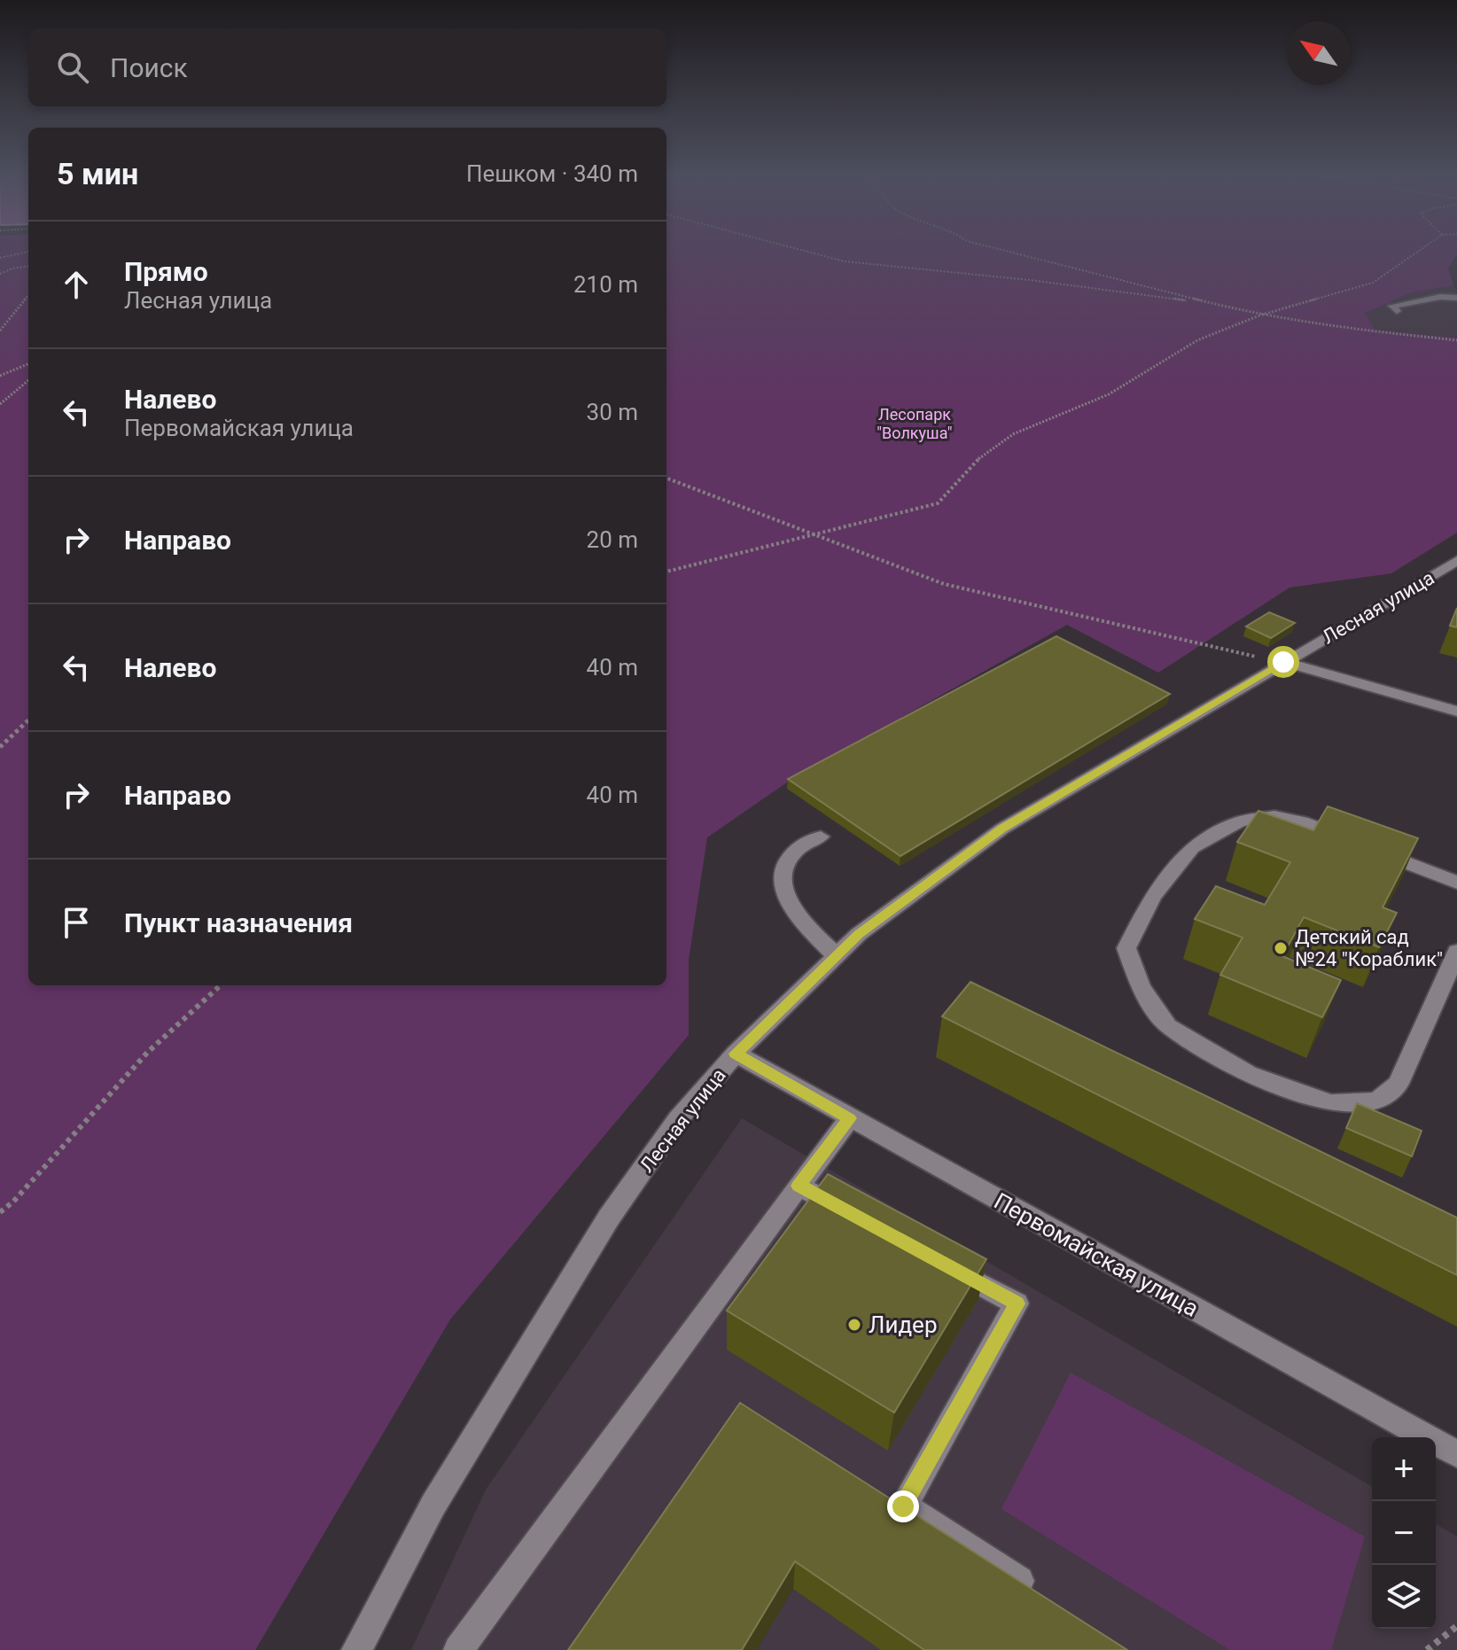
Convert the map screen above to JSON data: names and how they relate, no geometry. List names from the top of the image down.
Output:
{
  "streets": {
    "street": ["Лесная улица", "Первомайская улица"]
  },
  "crossings": [
    ["Лесная улица", "Первомайская улица"]
  ],
  "parks": ["Лесопарк \"Волкуша\""],
  "places": ["Детский сад №24 \"Кораблик\"", "Лидер"],
  "north": "top left",
  "page": {
    "search": "Поиск",
    "heading": ["5 мин", "Пешком · 340 m"],
    "list": [
      ["Прямо", "Лесная улица", "210 m"],
      ["Налево", "Первомайская улица", "30 m"],
      ["Направо", "20 m"],
      ["Налево", "40 m"],
      ["Направо", "40 m"],
      "Пункт назначения"
    ],
    "map_buttons": ["+", "−"]
  }
}
